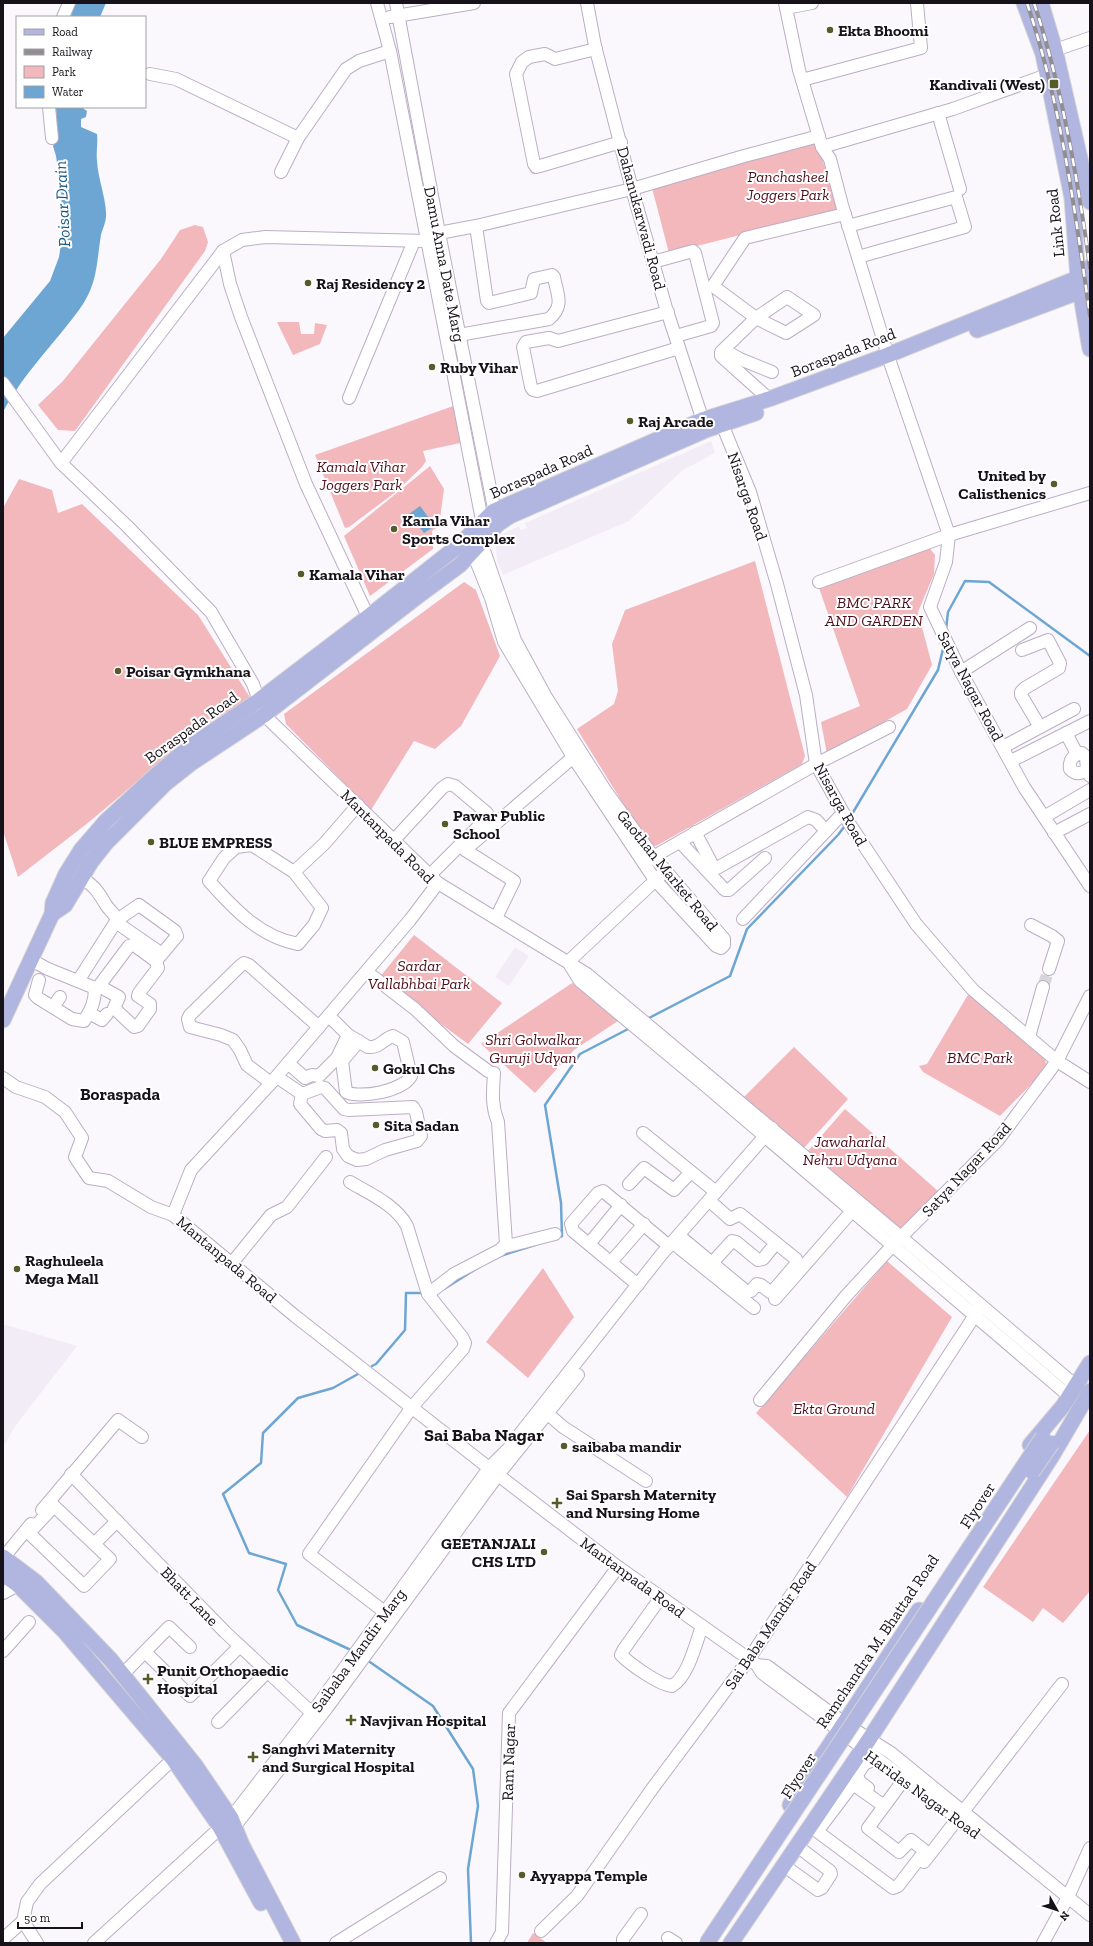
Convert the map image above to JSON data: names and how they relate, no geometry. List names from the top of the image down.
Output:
{
  "streets": {
    "main road": [
      "Link Road",
      "Boraspada Road",
      "Flyover",
      "Ramchandra M. Bhattad Road"
    ],
    "street": [
      "Dahanukarwadi Road",
      "Damu Anna Date Marg",
      "Nisarga Road",
      "Satya Nagar Road",
      "Mantanpada Road",
      "Gaothan Market Road",
      "Bhatt Lane",
      "Sai Baba Mandir Road",
      "Saibaba Mandir Marg",
      "Ram Nagar",
      "Haridas Nagar Road"
    ]
  },
  "crossings": [
    ["Dahanukarwadi Road", "Boraspada Road"],
    ["Link Road", "Boraspada Road"],
    ["Damu Anna Date Marg", "Boraspada Road"],
    ["Damu Anna Date Marg", "Gaothan Market Road"],
    ["Boraspada Road", "Nisarga Road"],
    ["Boraspada Road", "Satya Nagar Road"],
    ["Boraspada Road", "Mantanpada Road"],
    ["Boraspada Road", "Gaothan Market Road"],
    ["Nisarga Road", "Satya Nagar Road"],
    ["Mantanpada Road", "Sai Baba Mandir Road"],
    ["Mantanpada Road", "Saibaba Mandir Marg"],
    ["Mantanpada Road", "Ram Nagar"],
    ["Mantanpada Road", "Haridas Nagar Road"],
    ["Flyover", "Ramchandra M. Bhattad Road"],
    ["Bhatt Lane", "Saibaba Mandir Marg"],
    ["Sai Baba Mandir Road", "Haridas Nagar Road"],
    ["Ramchandra M. Bhattad Road", "Haridas Nagar Road"]
  ],
  "districts": ["Boraspada", "Sai Baba Nagar"],
  "water": ["Poisar Drain"],
  "parks": [
    "Panchasheel Joggers Park",
    "Kamala Vihar Joggers Park",
    "BMC PARK AND GARDEN",
    "Sardar Vallabhbai Park",
    "Shri Golwalkar Guruji Udyan",
    "BMC Park",
    "Jawaharlal Nehru Udyana",
    "Ekta Ground"
  ],
  "places": {
    "other": [
      "Ekta Bhoomi",
      "Raj Residency 2",
      "Ruby Vihar",
      "Raj Arcade",
      "United by Calisthenics",
      "Kamla Vihar Sports Complex",
      "Kamala Vihar",
      "Poisar Gymkhana",
      "Pawar Public School",
      "BLUE EMPRESS",
      "Gokul Chs",
      "Sita Sadan",
      "Raghuleela Mega Mall",
      "saibaba mandir",
      "GEETANJALI CHS LTD",
      "Ayyappa Temple"
    ],
    "transit": ["Kandivali (West)"],
    "health": [
      "Sai Sparsh Maternity and Nursing Home",
      "Punit Orthopaedic Hospital",
      "Navjivan Hospital",
      "Sanghvi Maternity and Surgical Hospital"
    ]
  },
  "legend": [
    "Road",
    "Railway",
    "Park",
    "Water"
  ],
  "scale_bar": "50 m",
  "north": "bottom right"
}
